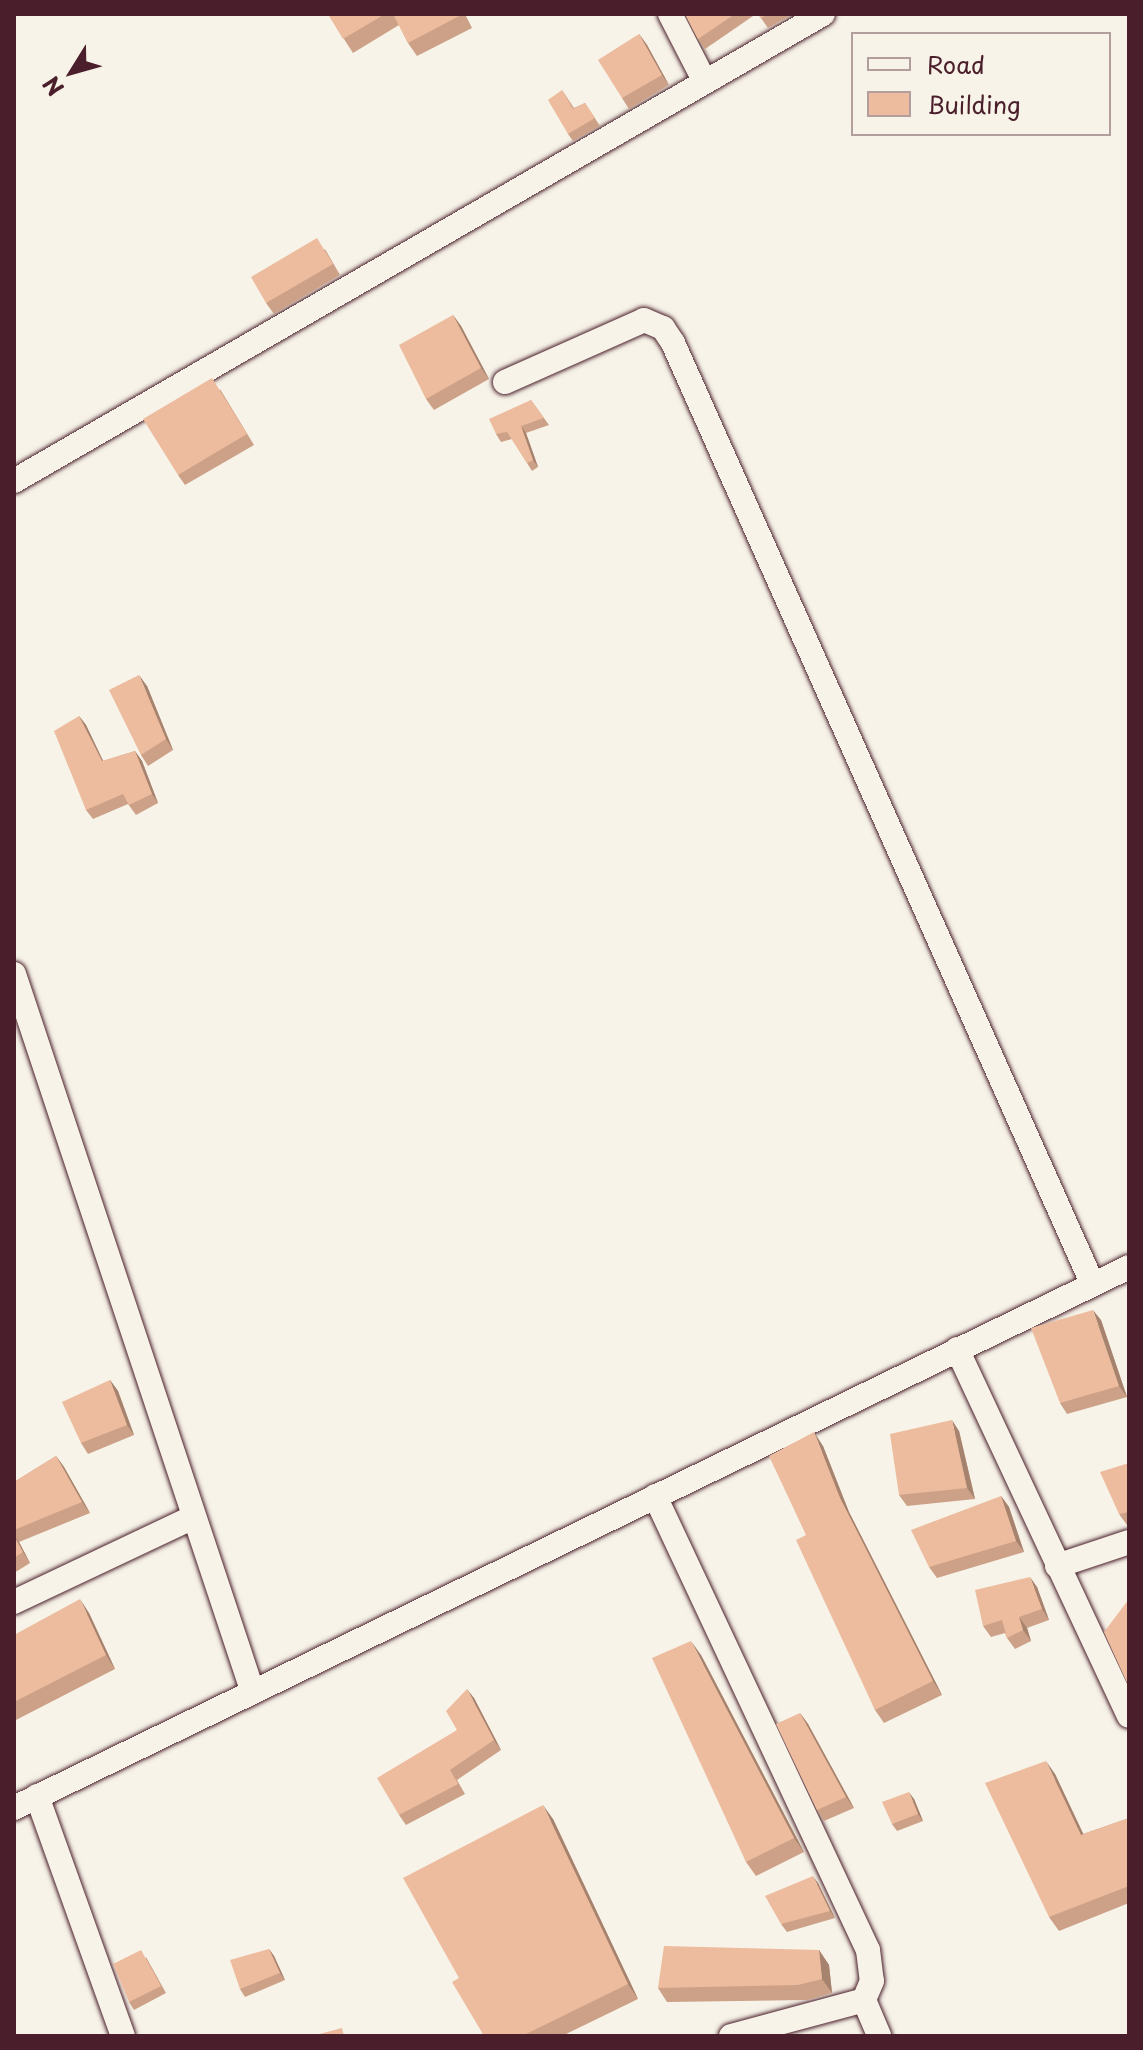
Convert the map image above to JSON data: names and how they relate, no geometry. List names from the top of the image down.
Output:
{
  "legend": ["Road", "Building"],
  "north": "bottom left"
}
